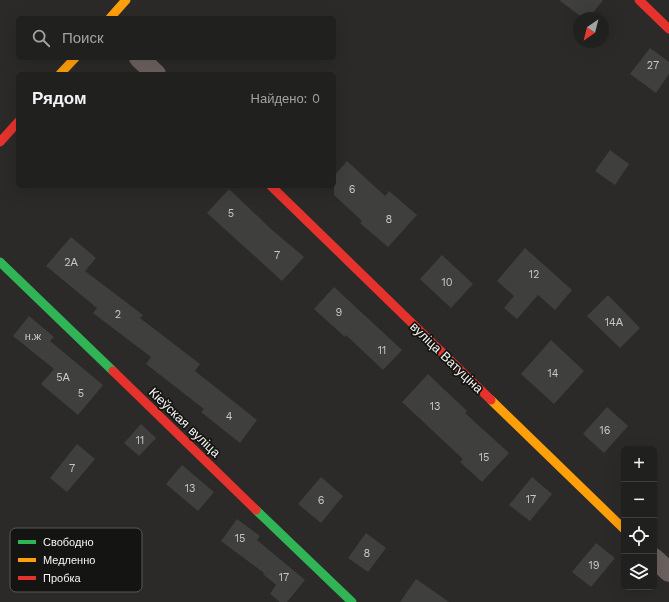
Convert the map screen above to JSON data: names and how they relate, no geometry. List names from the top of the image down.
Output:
{
  "streets": {
    "street": ["вуліца Ватуціна", "Кіеўская вуліца"]
  },
  "house_numbers": [
    "27",
    "6",
    "5",
    "8",
    "7",
    "2А",
    "12",
    "10",
    "9",
    "2",
    "14А",
    "н.ж",
    "11",
    "14",
    "5А",
    "5",
    "13",
    "4",
    "16",
    "11",
    "15",
    "7",
    "13",
    "17",
    "6",
    "15",
    "8",
    "19",
    "17"
  ],
  "legend": ["Свободно", "Медленно", "Пробка"],
  "north": "bottom left",
  "page": {
    "search": "Поиск",
    "heading": ["Рядом", "Найдено: 0"],
    "map_buttons": ["+", "−"]
  }
}
